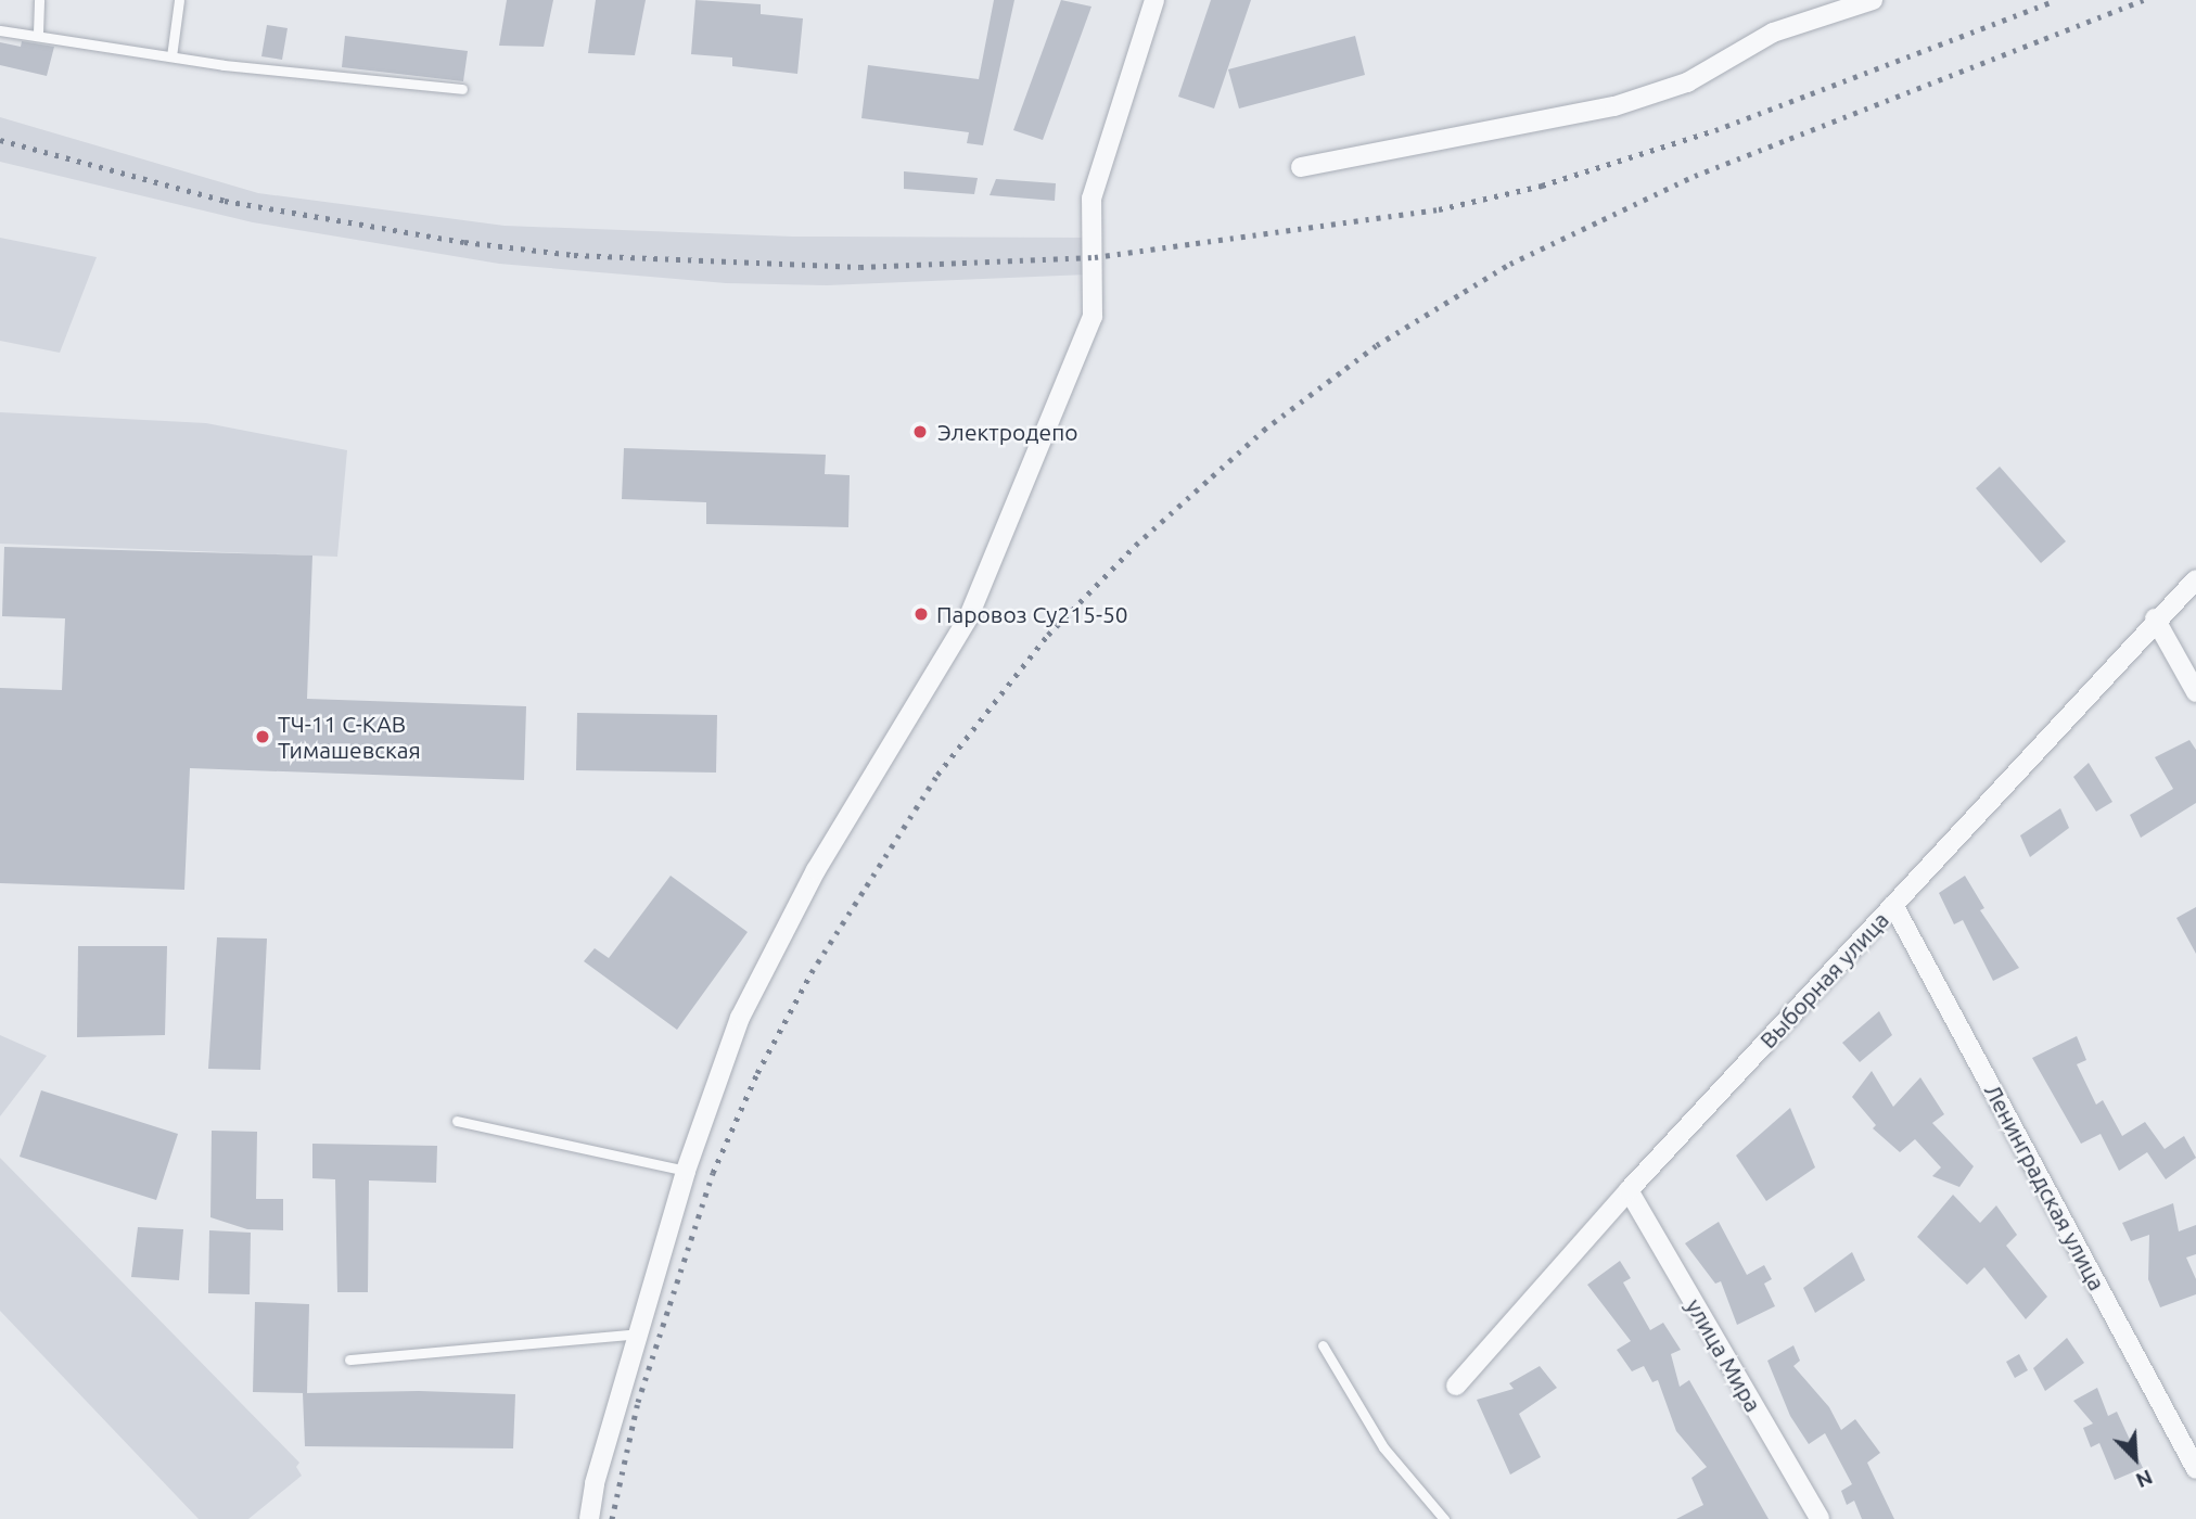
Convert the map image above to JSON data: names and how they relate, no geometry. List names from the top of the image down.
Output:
{
  "streets": {
    "street": ["Выборная улица", "Ленинградская улица", "улица Мира"]
  },
  "crossings": [
    ["Выборная улица", "Ленинградская улица"],
    ["Выборная улица", "улица Мира"]
  ],
  "places": ["Электродепо", "Паровоз Су215-50", "ТЧ-11 С-КАВ Тимашевская"],
  "north": "bottom right"
}
